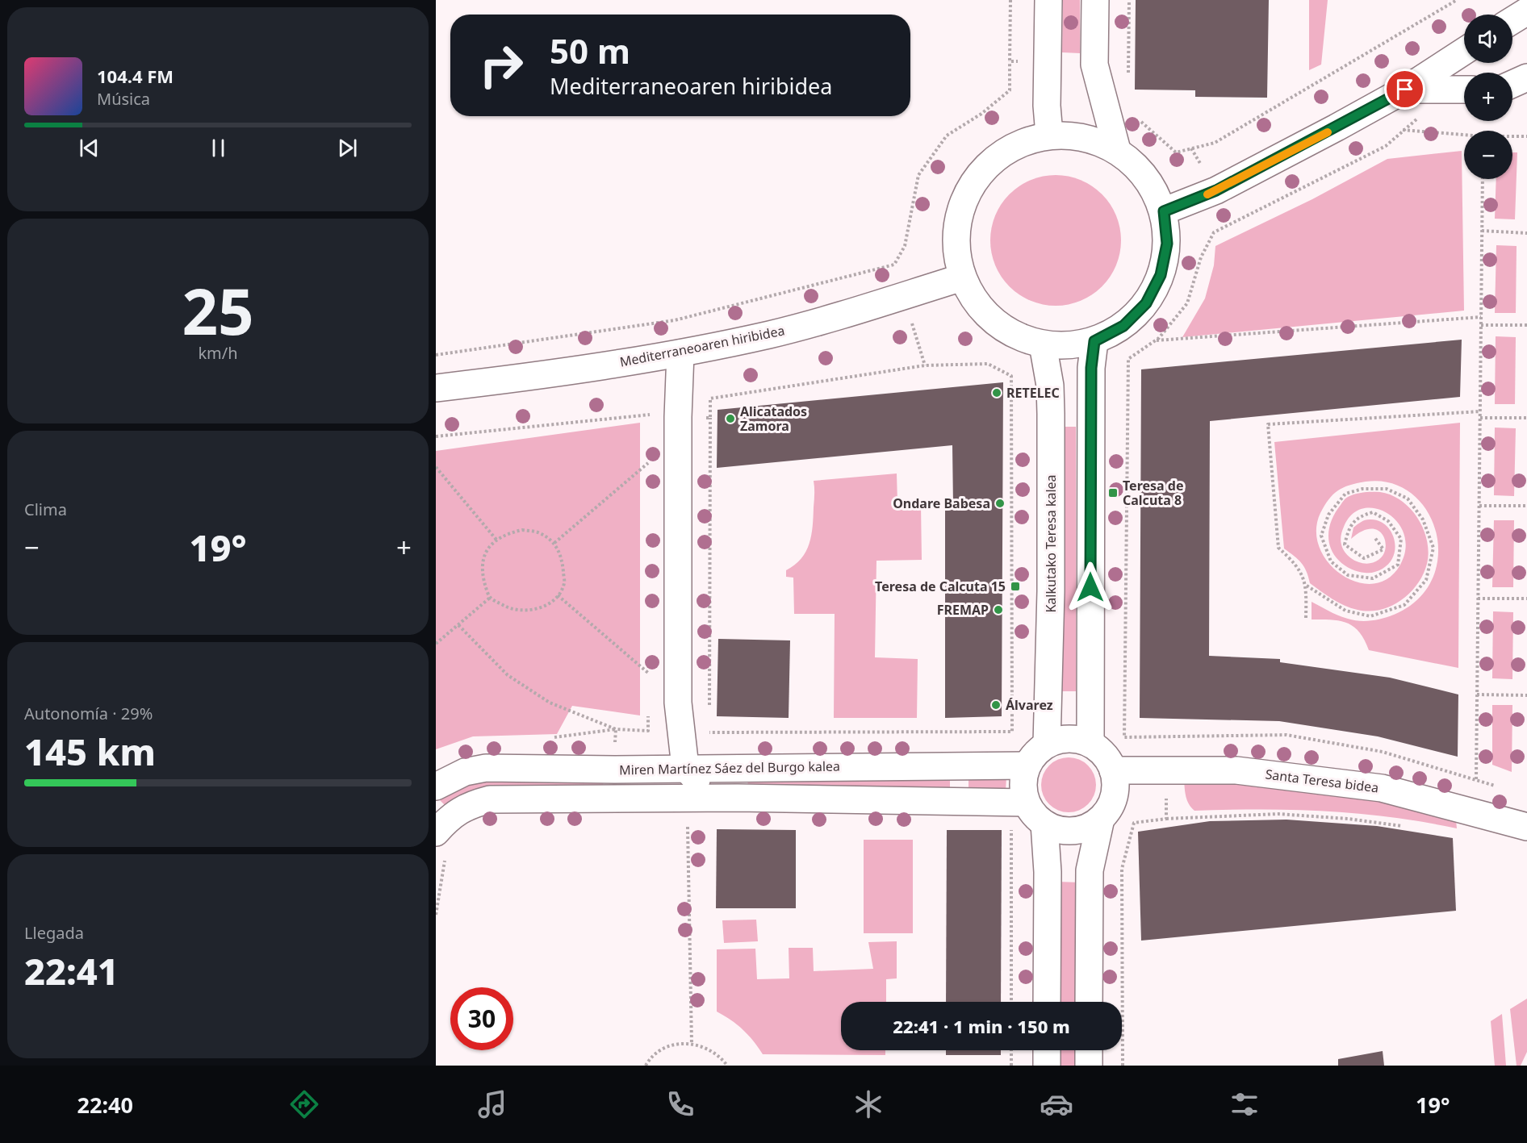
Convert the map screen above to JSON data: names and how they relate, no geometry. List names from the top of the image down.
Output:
{
  "streets": {
    "street": [
      "Mediterraneoaren hiribidea",
      "Kalkutako Teresa kalea",
      "Miren Martínez Sáez del Burgo kalea",
      "Santa Teresa bidea"
    ]
  },
  "crossings": [
    ["Kalkutako Teresa kalea", "Miren Martínez Sáez del Burgo kalea"],
    ["Kalkutako Teresa kalea", "Santa Teresa bidea"],
    ["Miren Martínez Sáez del Burgo kalea", "Santa Teresa bidea"]
  ],
  "places": {
    "other": [
      "RETELEC",
      "Alicatados Zamora",
      "Ondare Babesa",
      "FREMAP",
      "Álvarez"
    ],
    "transit": ["Teresa de Calcuta 8", "Teresa de Calcuta 15"]
  },
  "page": {
    "map_buttons": ["+", "−"],
    "turn": ["50 m", "Mediterraneoaren hiribidea"],
    "song": ["104.4 FM", "Música"],
    "tile": [
      ["25", "km/h"],
      "Clima",
      ["Autonomía · 29%", "145 km"],
      ["Llegada", "22:41"]
    ],
    "heat": ["−", "19°", "+"],
    "limit": "30",
    "trip": "22:41 · 1 min · 150 m",
    "tabs": ["22:40", "19°"]
  }
}
